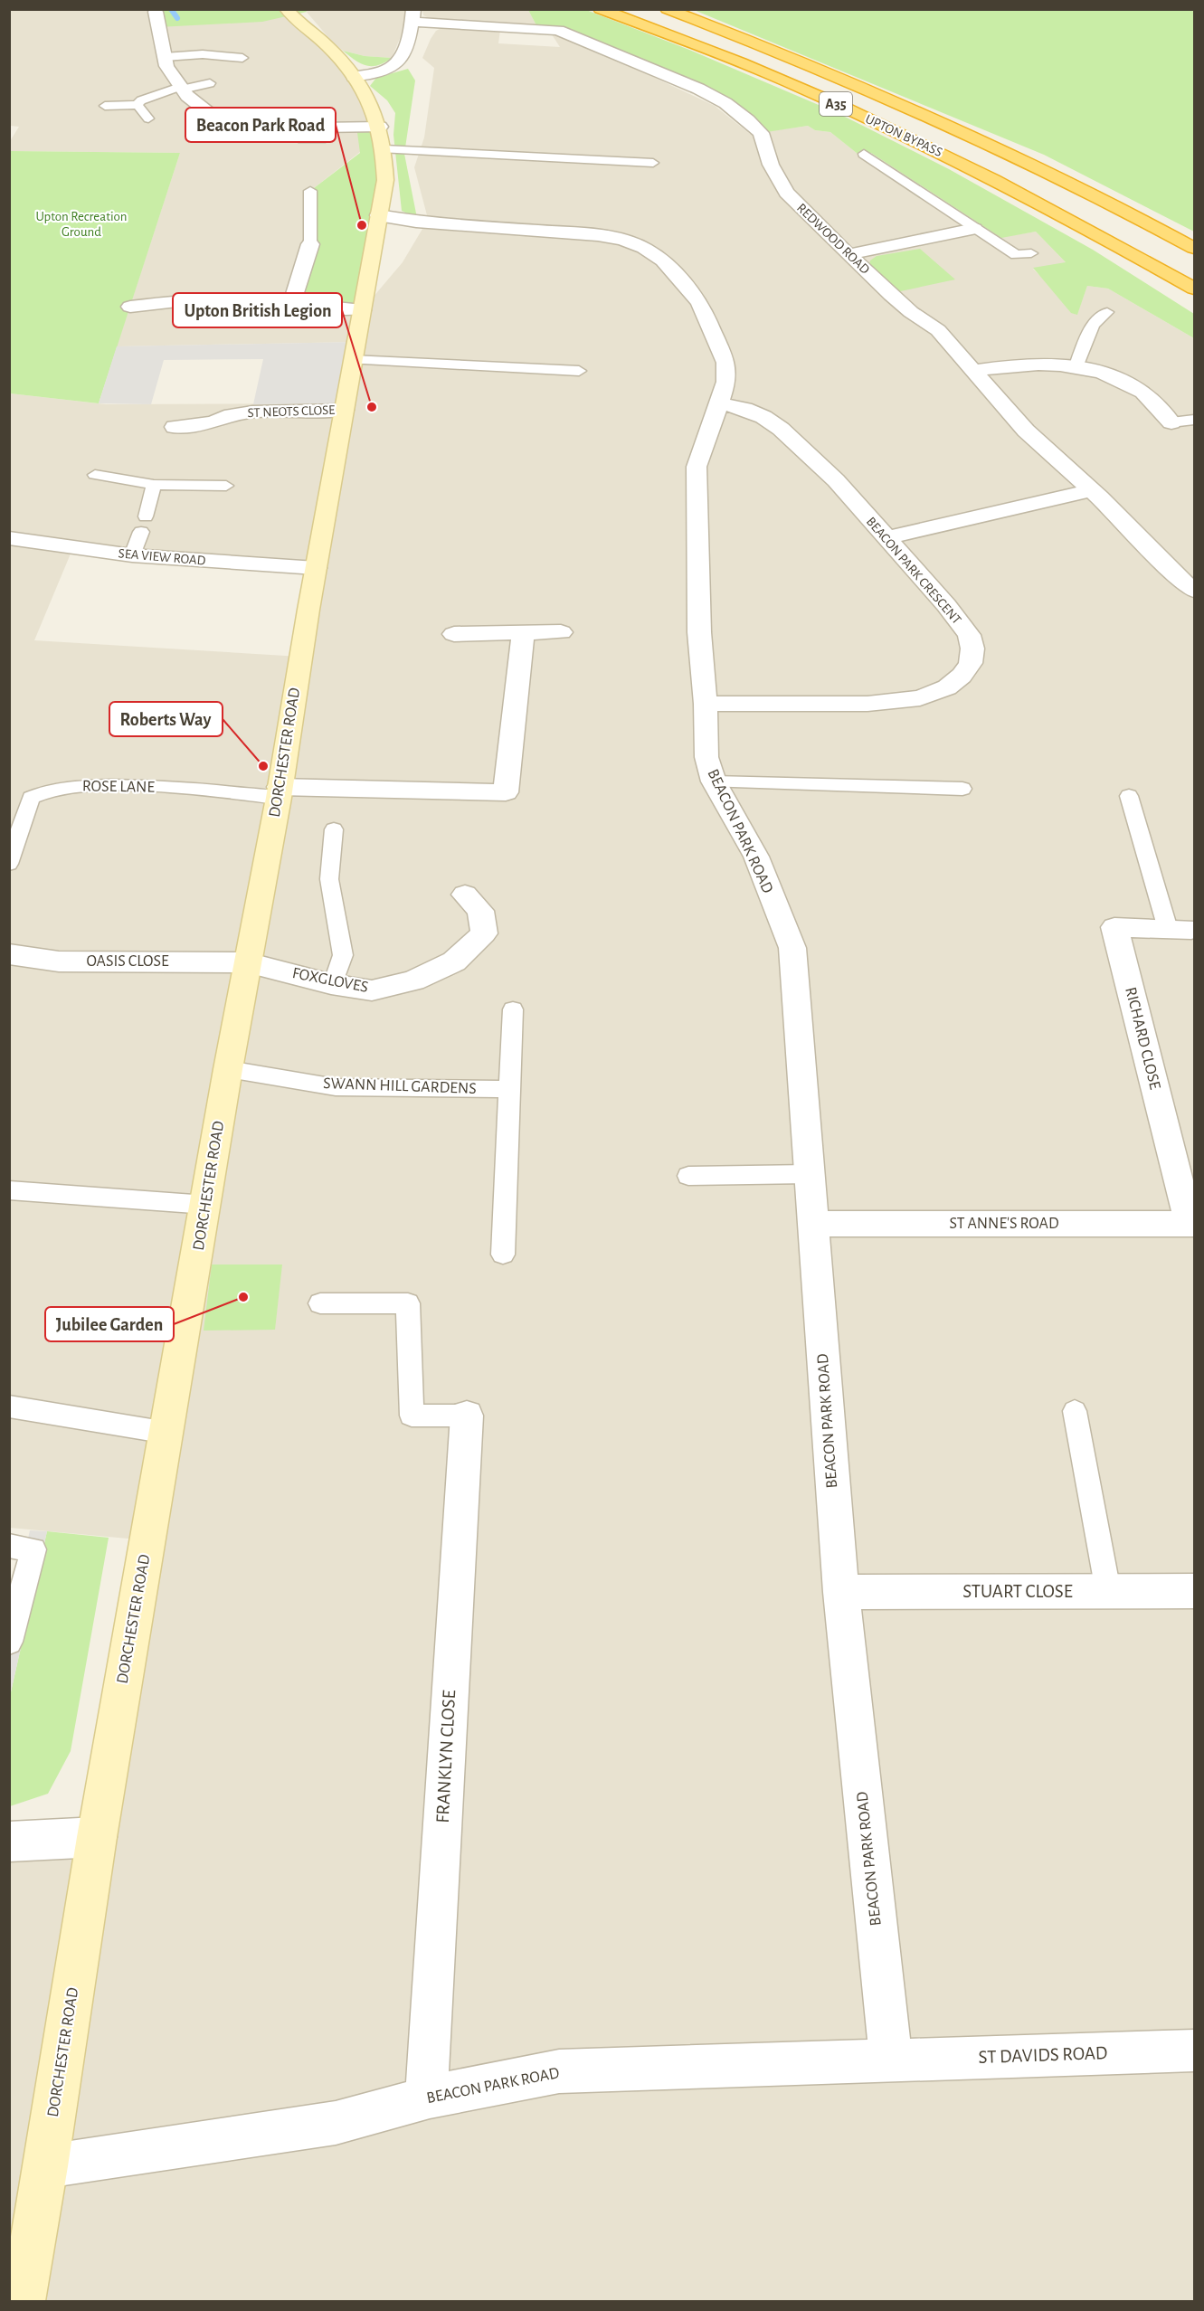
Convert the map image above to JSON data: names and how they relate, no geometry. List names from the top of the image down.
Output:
{
  "streets": {
    "highway": ["A35", "UPTON BYPASS"],
    "main road": ["DORCHESTER ROAD"],
    "street": [
      "REDWOOD ROAD",
      "ST NEOTS CLOSE",
      "SEA VIEW ROAD",
      "BEACON PARK CRESCENT",
      "BEACON PARK ROAD",
      "OASIS CLOSE",
      "FOXGLOVES",
      "RICHARD CLOSE",
      "ST ANNE'S ROAD",
      "STUART CLOSE",
      "FRANKLYN CLOSE",
      "ST DAVIDS ROAD"
    ],
    "lane": ["ROSE LANE", "SWANN HILL GARDENS"]
  },
  "crossings": [
    ["A35", "UPTON BYPASS"],
    ["ST NEOTS CLOSE", "DORCHESTER ROAD"],
    ["SEA VIEW ROAD", "DORCHESTER ROAD"],
    ["BEACON PARK CRESCENT", "BEACON PARK ROAD"],
    ["DORCHESTER ROAD", "ROSE LANE"],
    ["DORCHESTER ROAD", "BEACON PARK ROAD"],
    ["DORCHESTER ROAD", "OASIS CLOSE"],
    ["DORCHESTER ROAD", "FOXGLOVES"],
    ["DORCHESTER ROAD", "SWANN HILL GARDENS"],
    ["BEACON PARK ROAD", "ST ANNE'S ROAD"],
    ["BEACON PARK ROAD", "STUART CLOSE"],
    ["BEACON PARK ROAD", "FRANKLYN CLOSE"],
    ["BEACON PARK ROAD", "ST DAVIDS ROAD"],
    ["OASIS CLOSE", "FOXGLOVES"],
    ["RICHARD CLOSE", "ST ANNE'S ROAD"]
  ],
  "parks": ["Upton Recreation Ground"],
  "places": [
    "Beacon Park Road",
    "Upton British Legion",
    "Roberts Way",
    "Jubilee Garden"
  ]
}
